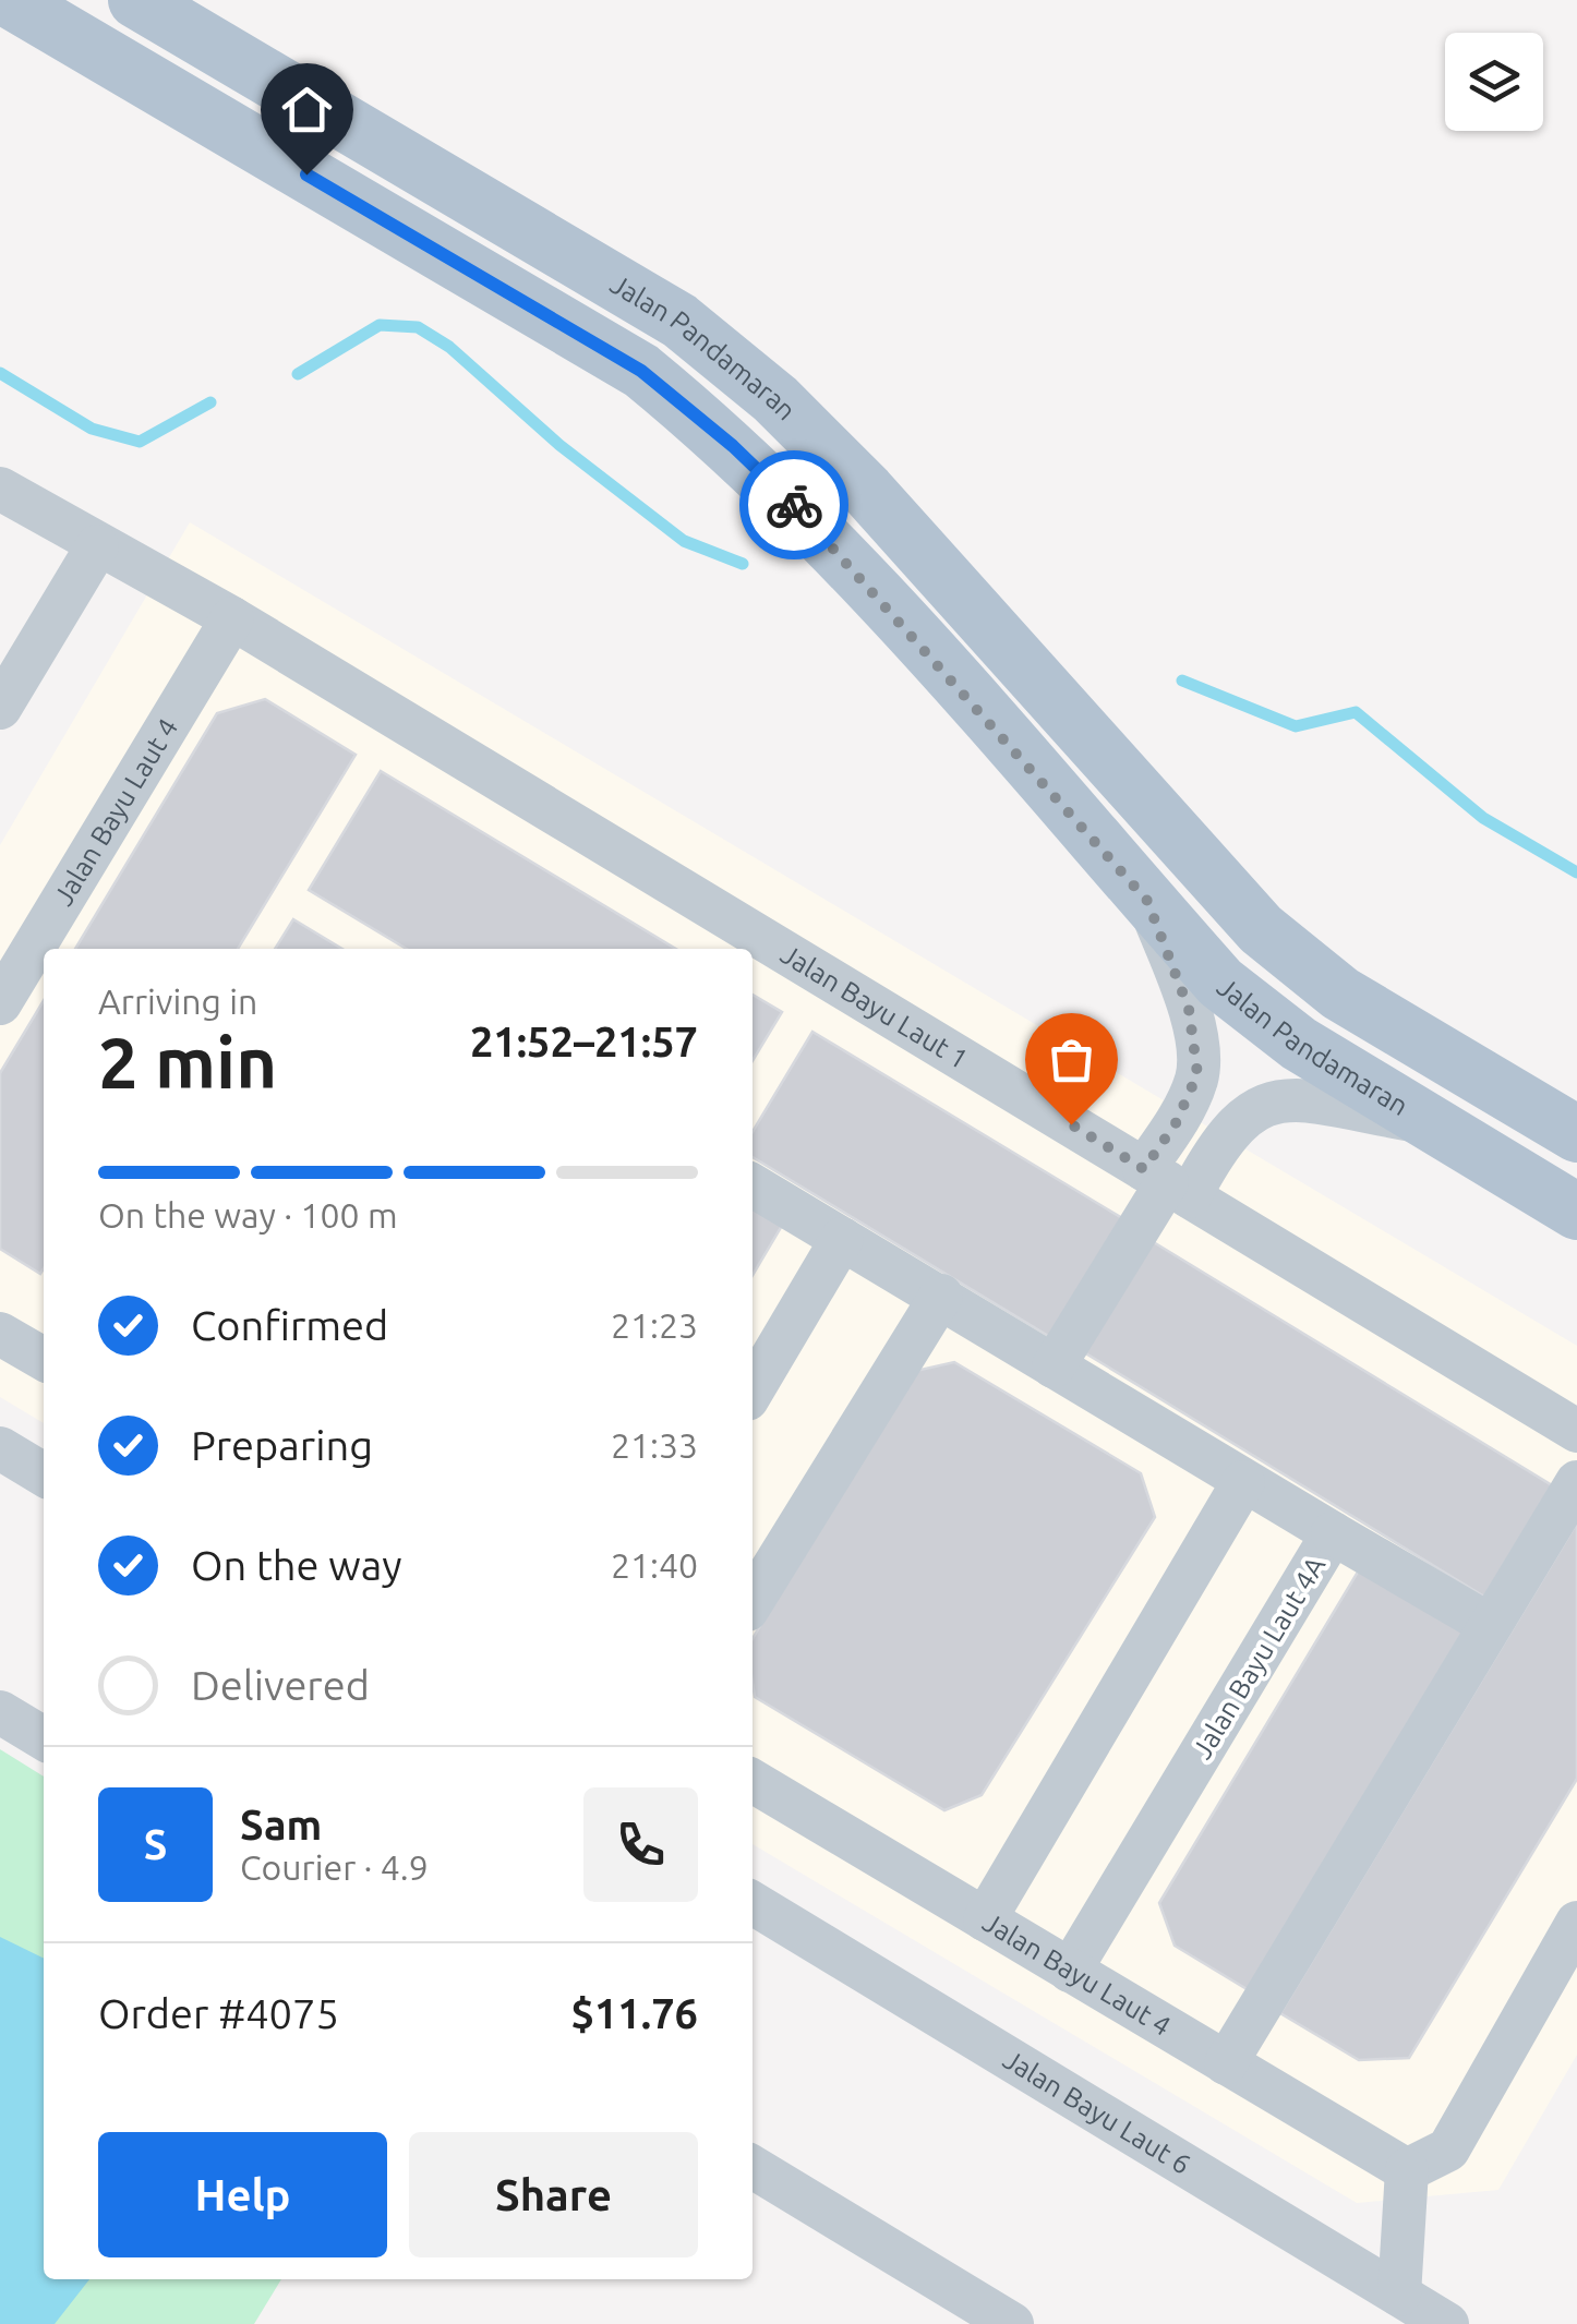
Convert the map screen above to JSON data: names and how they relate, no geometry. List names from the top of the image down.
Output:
{
  "streets": {
    "main road": ["Jalan Pandamaran"],
    "street": [
      "Jalan Bayu Laut 4",
      "Jalan Bayu Laut 1",
      "Jalan Bayu Laut 4A",
      "Jalan Bayu Laut 6"
    ]
  },
  "crossings": [
    ["Jalan Bayu Laut 4", "Jalan Bayu Laut 1"],
    ["Jalan Bayu Laut 4", "Jalan Bayu Laut 4A"]
  ],
  "page": {
    "heading": ["2 min", "Arriving in", "21:52–21:57"],
    "panel": [
      "Sam",
      "Courier · 4.9",
      "Order #4075",
      "$11.76"
    ],
    "bar": "On the way · 100 m",
    "list": [
      ["Confirmed", "21:23"],
      ["Preparing", "21:33"],
      ["On the way", "21:40"],
      "Delivered"
    ],
    "round": "S",
    "buttons": ["Help", "Share"]
  }
}
